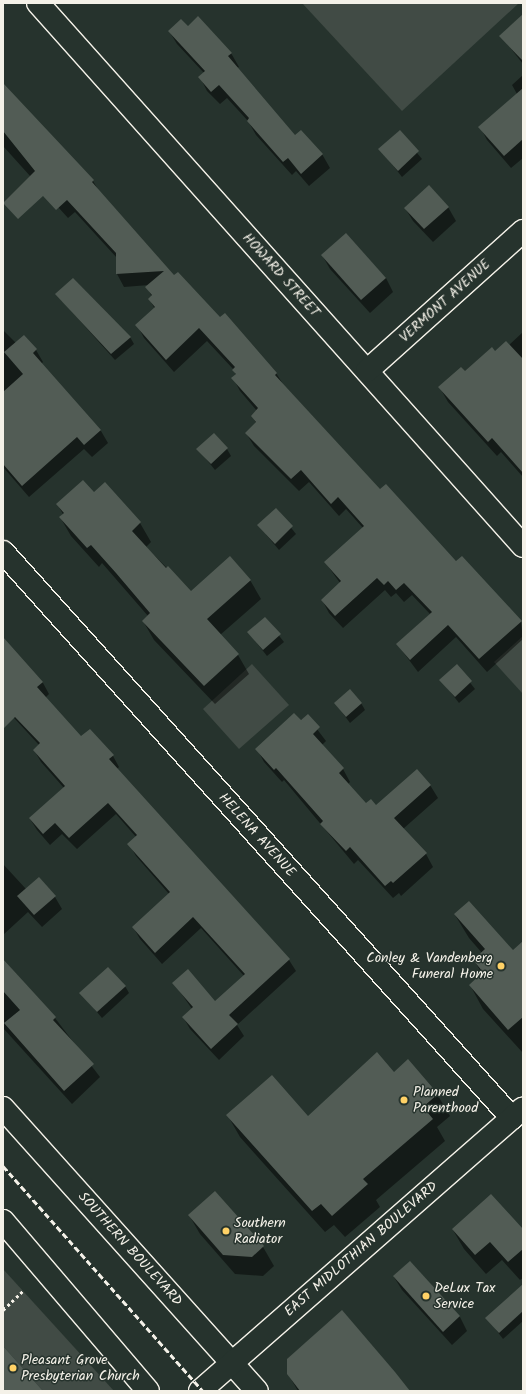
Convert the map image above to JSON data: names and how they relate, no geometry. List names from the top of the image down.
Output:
{
  "streets": {
    "street": [
      "HOWARD STREET",
      "VERMONT AVENUE",
      "HELENA AVENUE",
      "SOUTHERN BOULEVARD",
      "EAST MIDLOTHIAN BOULEVARD"
    ]
  },
  "crossings": [
    ["HOWARD STREET", "VERMONT AVENUE"],
    ["HELENA AVENUE", "EAST MIDLOTHIAN BOULEVARD"],
    ["SOUTHERN BOULEVARD", "EAST MIDLOTHIAN BOULEVARD"]
  ],
  "places": [
    "Conley & Vandenberg Funeral Home",
    "Planned Parenthood",
    "Southern Radiator",
    "DeLux Tax Service",
    "Pleasant Grove Presbyterian Church"
  ]
}
